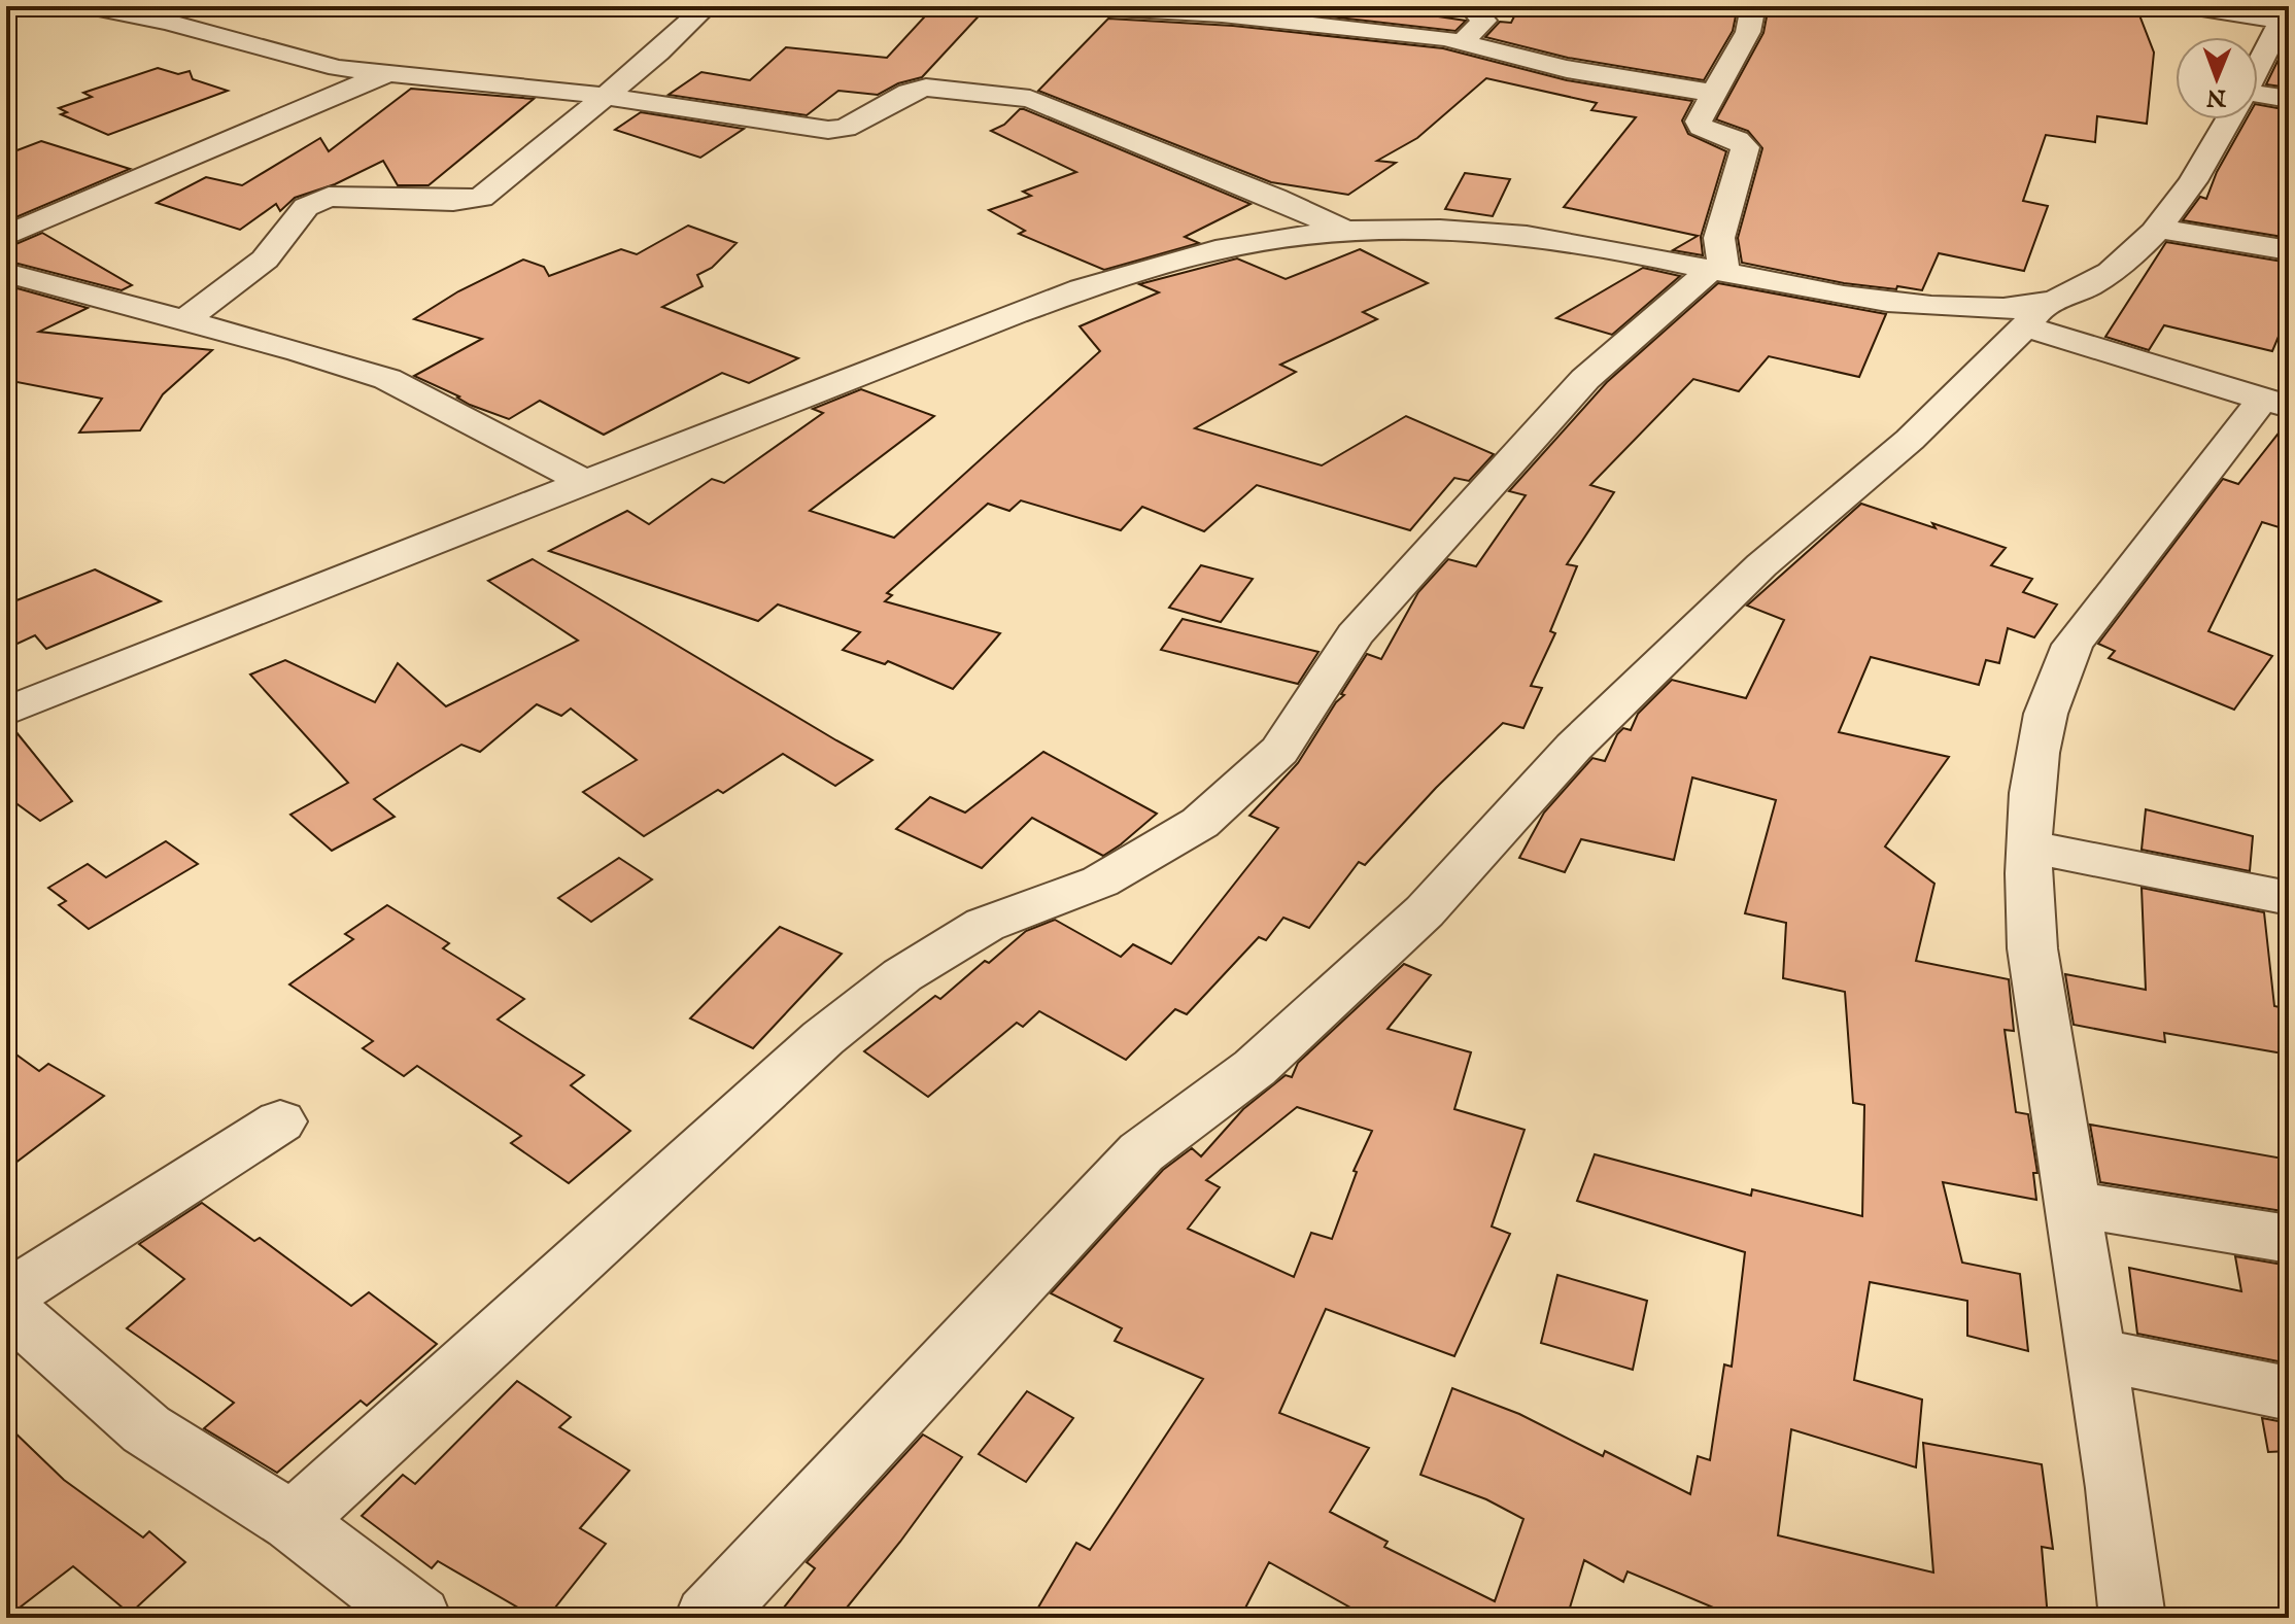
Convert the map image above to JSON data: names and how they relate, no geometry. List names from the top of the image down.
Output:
{
  "north": "bottom"
}
